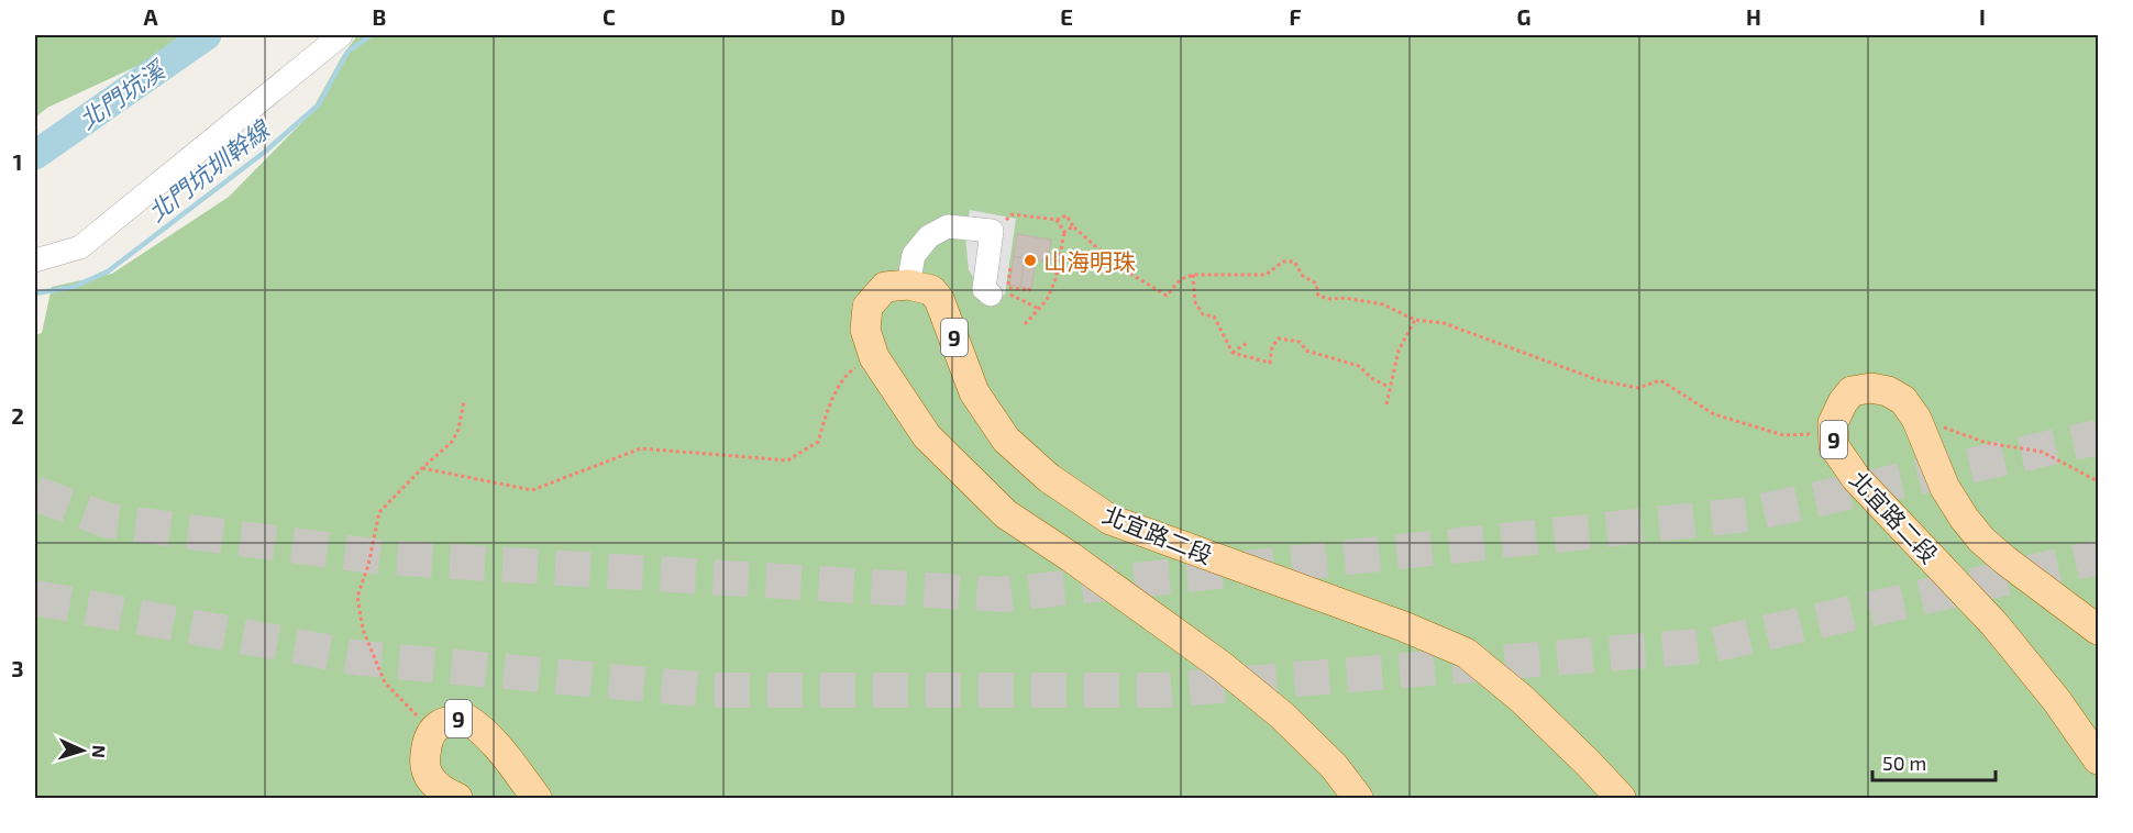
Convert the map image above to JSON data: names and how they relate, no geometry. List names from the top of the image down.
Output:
{
  "streets": {
    "main road": ["9", "北宜路二段"]
  },
  "crossings": [
    ["9", "北宜路二段"]
  ],
  "water": ["北門坑溪", "北門坑圳幹線"],
  "places": ["山海明珠"],
  "scale_bar": "50 m",
  "north": "right",
  "grid": {
    "columns": [
      "A",
      "B",
      "C",
      "D",
      "E",
      "F",
      "G",
      "H",
      "I"
    ],
    "rows": ["1", "2", "3"]
  }
}
